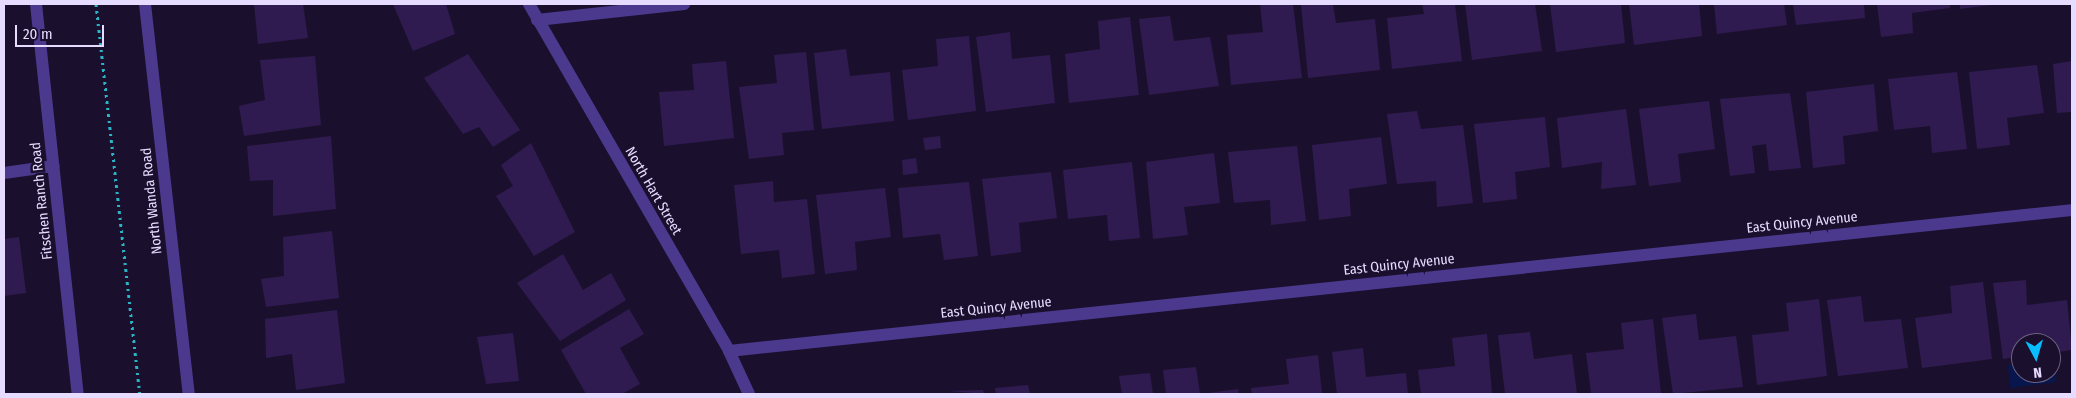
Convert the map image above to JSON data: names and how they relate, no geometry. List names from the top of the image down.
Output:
{
  "streets": {
    "street": [
      "North Hart Street",
      "Fitschen Ranch Road",
      "North Wanda Road",
      "East Quincy Avenue"
    ]
  },
  "crossings": [
    ["North Hart Street", "East Quincy Avenue"]
  ],
  "scale_bar": "20 m",
  "north": "bottom"
}
